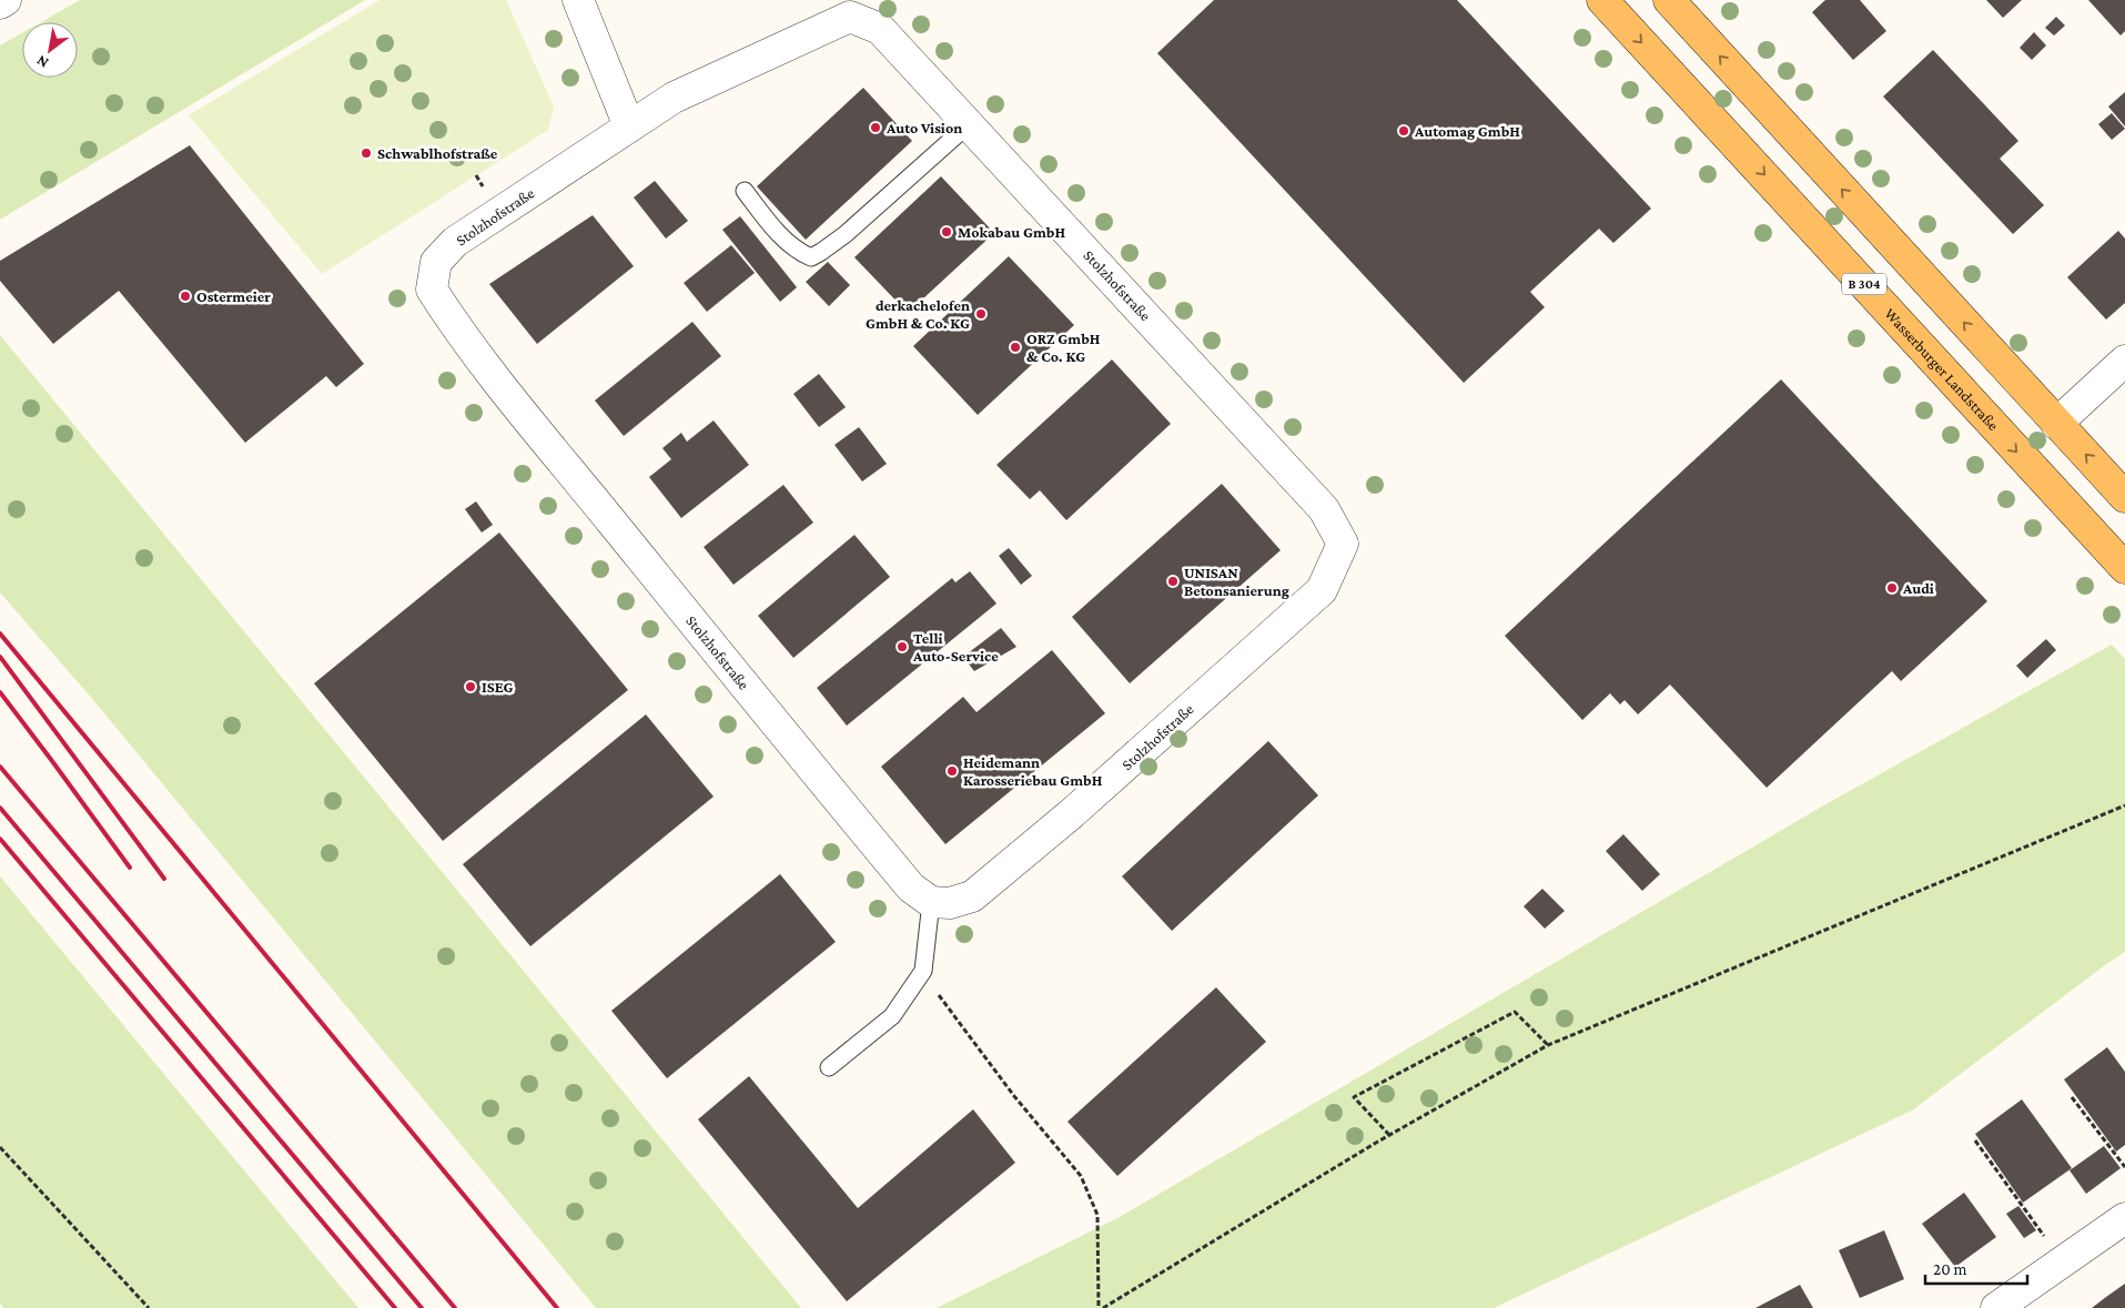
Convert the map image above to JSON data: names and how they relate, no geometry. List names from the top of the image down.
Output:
{
  "streets": {
    "main road": ["B 304", "Wasserburger Landstraße"],
    "street": ["Stolzhofstraße"]
  },
  "places": [
    "Auto Vision",
    "Automag GmbH",
    "Schwablhofstraße",
    "Mokabau GmbH",
    "Ostermeier",
    "derkachelofen GmbH & Co. KG",
    "ORZ GmbH & Co. KG",
    "UNISAN Betonsanierung",
    "Audi",
    "Telli Auto-Service",
    "ISEG",
    "Heidemann Karosseriebau GmbH"
  ],
  "scale_bar": "20 m",
  "north": "bottom left"
}
